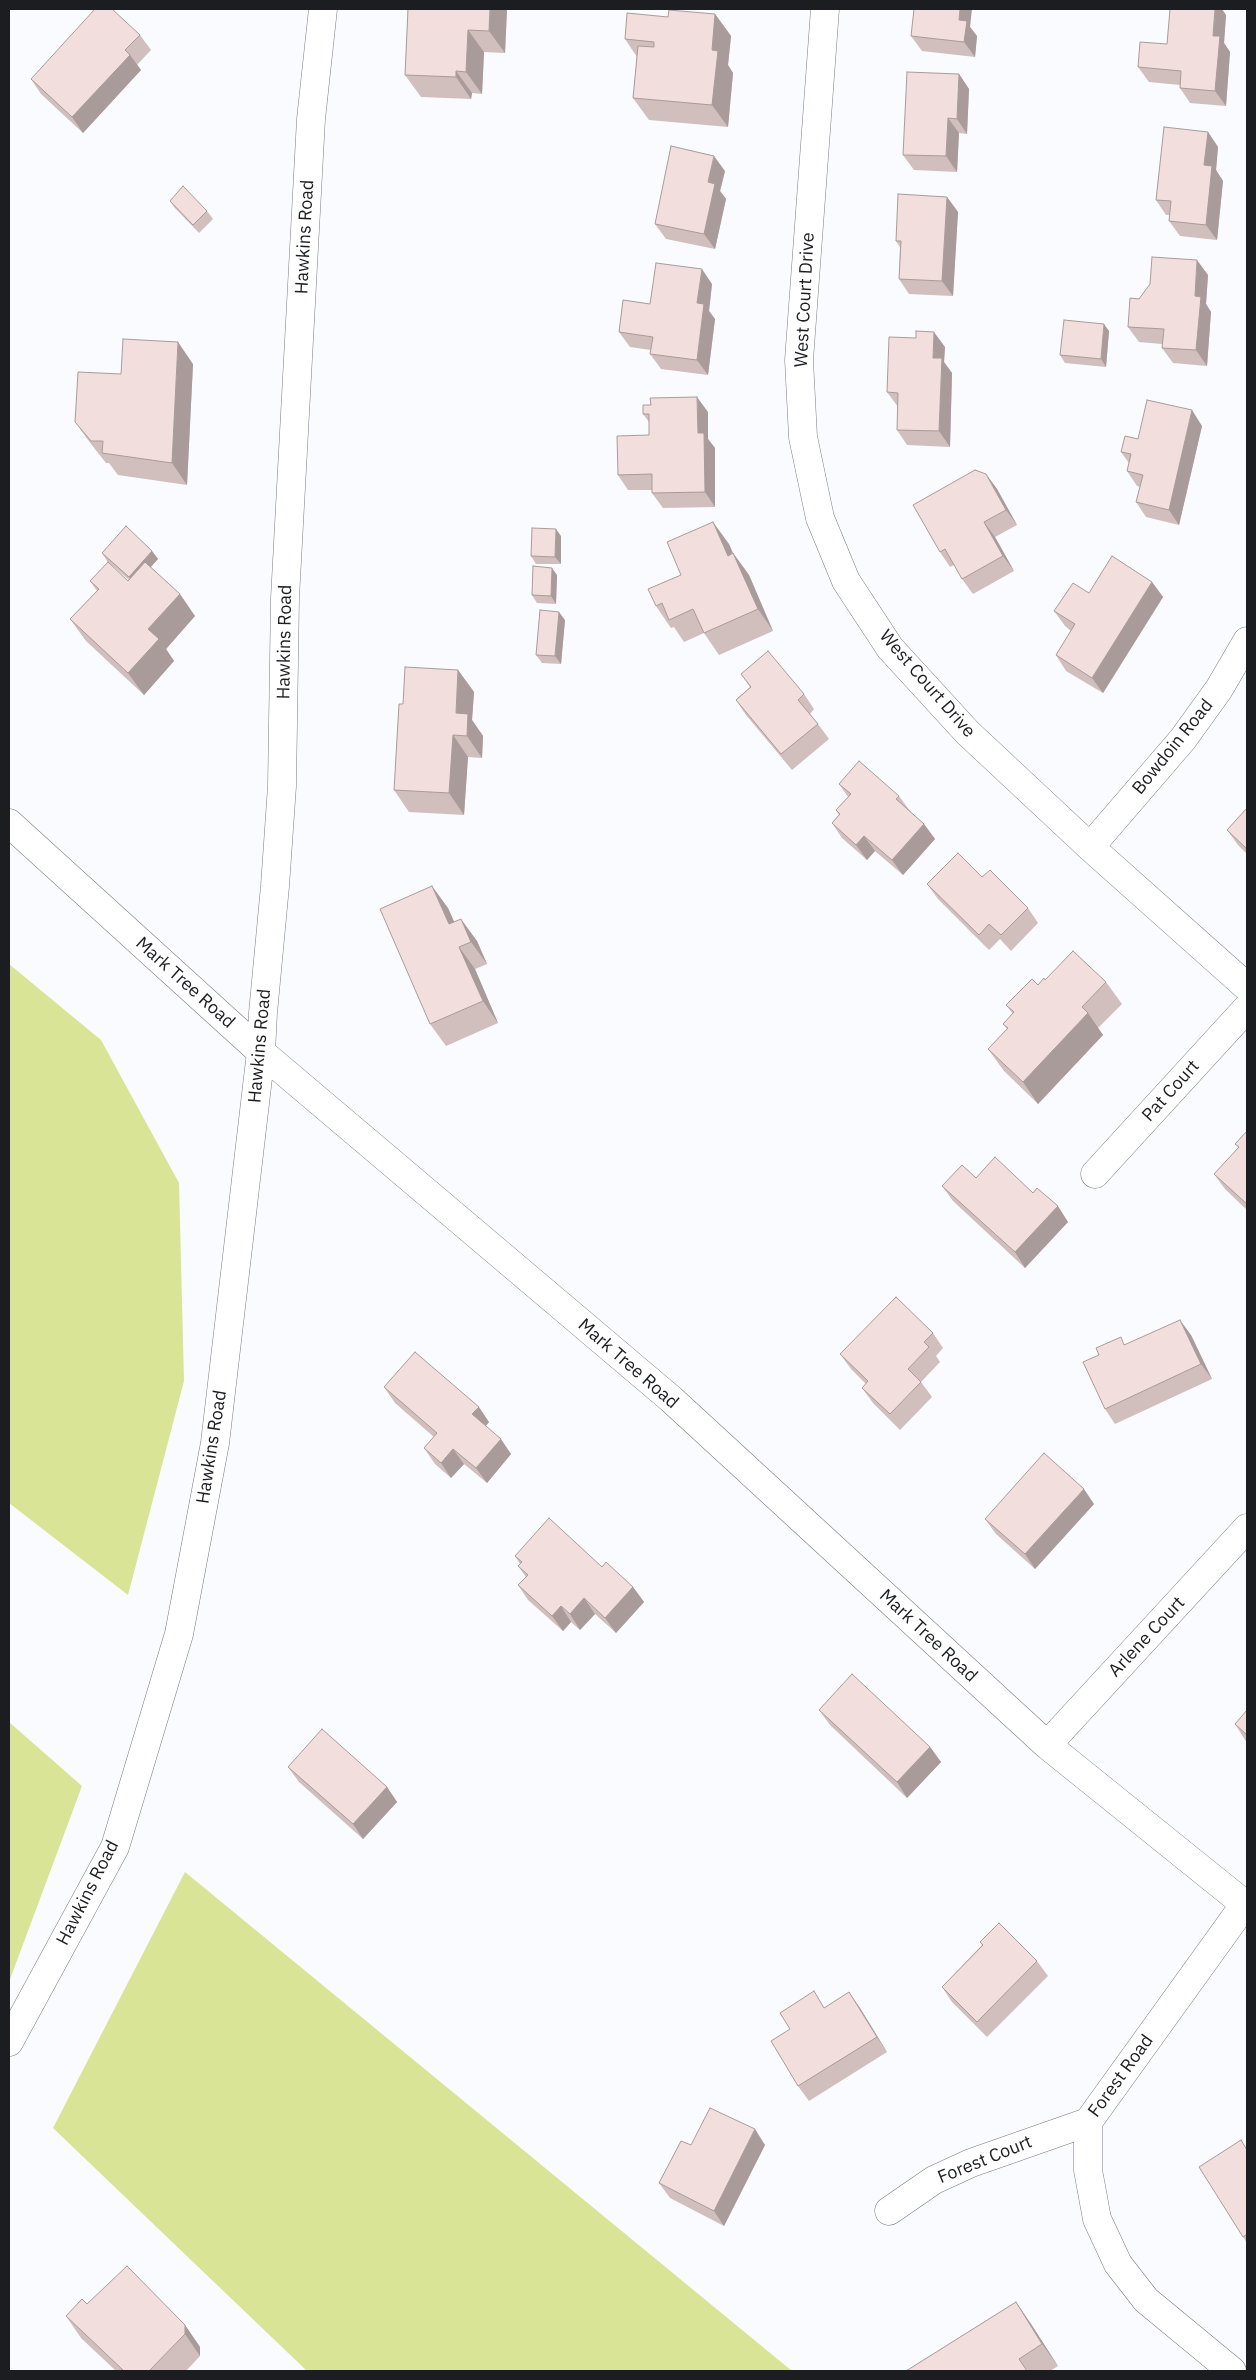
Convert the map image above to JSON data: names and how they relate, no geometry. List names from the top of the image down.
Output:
{
  "streets": {
    "street": [
      "Hawkins Road",
      "West Court Drive",
      "Bowdoin Road",
      "Mark Tree Road",
      "Pat Court",
      "Arlene Court",
      "Forest Road",
      "Forest Court"
    ]
  },
  "crossings": [
    ["Hawkins Road", "Mark Tree Road"],
    ["West Court Drive", "Bowdoin Road"],
    ["Mark Tree Road", "Arlene Court"],
    ["Mark Tree Road", "Forest Road"],
    ["Forest Road", "Forest Court"]
  ]
}
